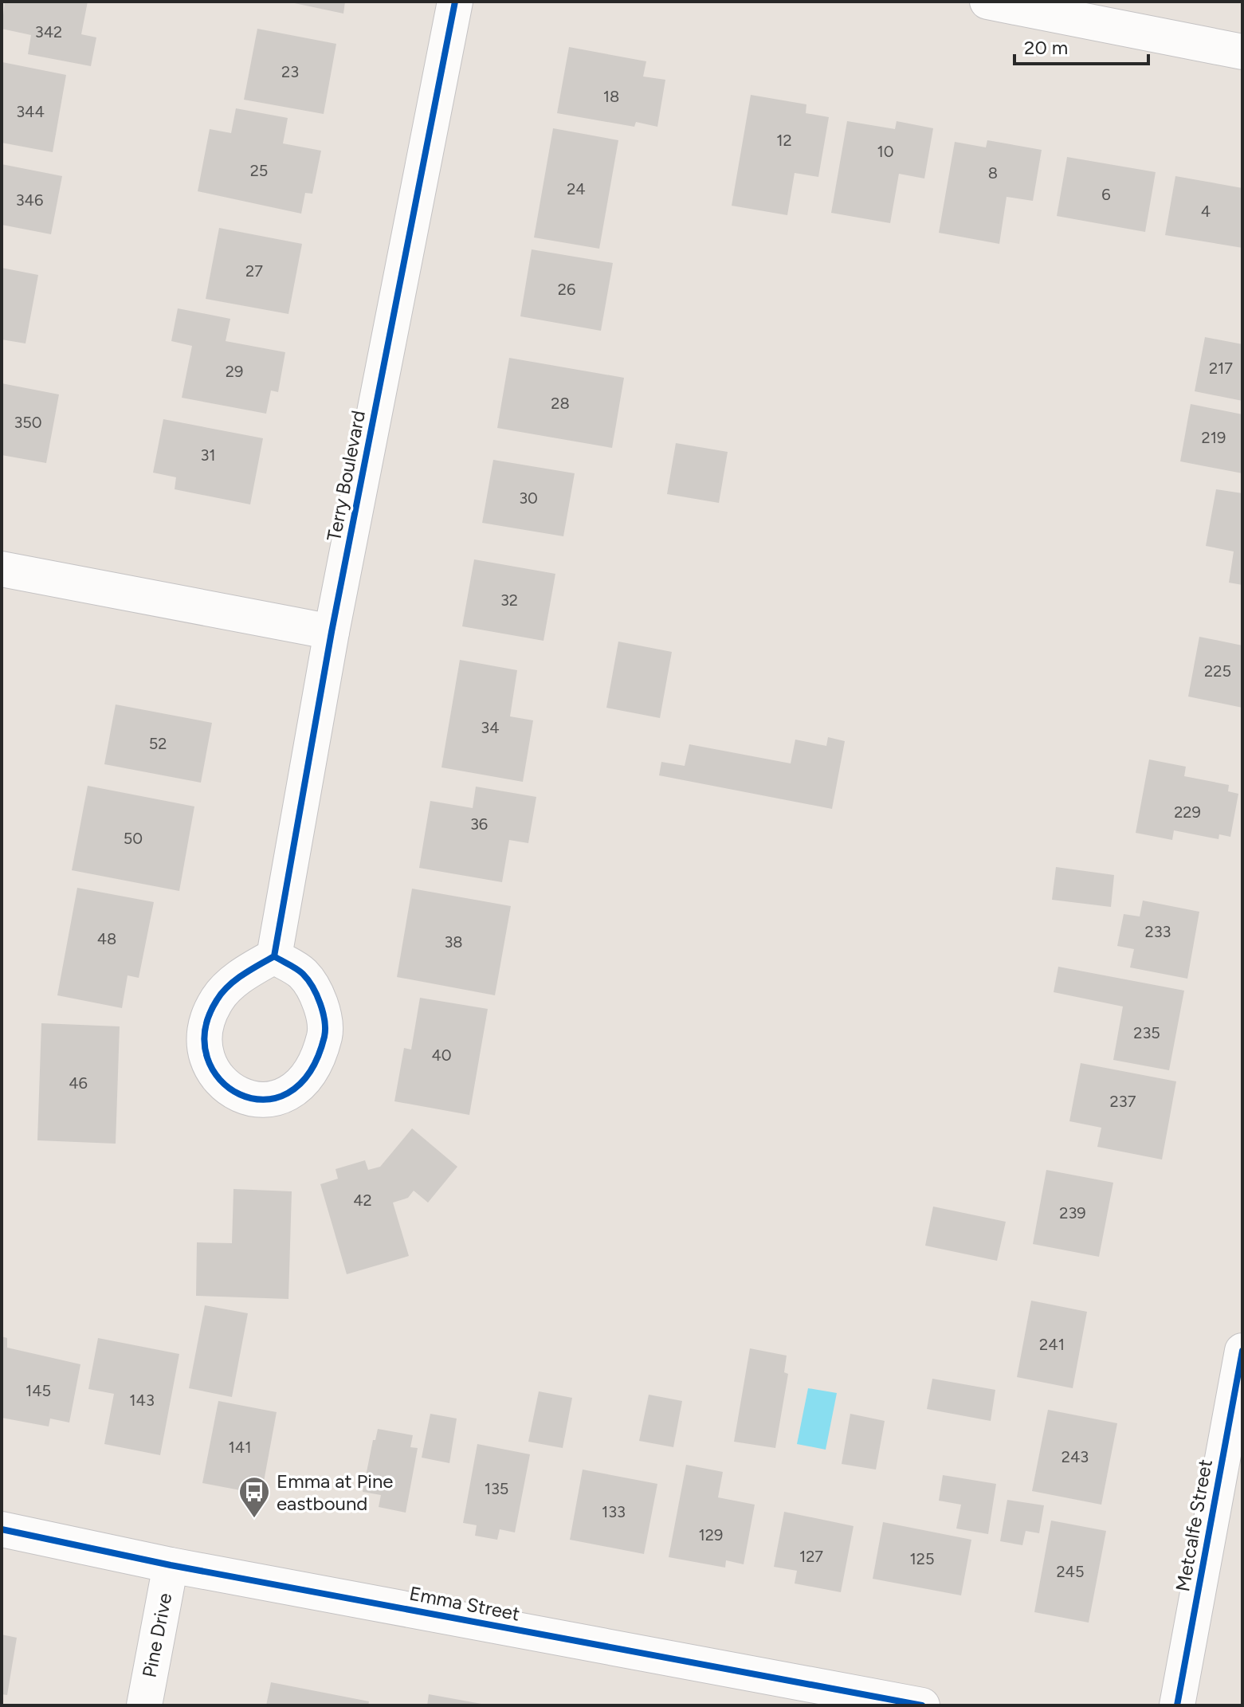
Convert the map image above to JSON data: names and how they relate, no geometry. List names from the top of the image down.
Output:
{
  "streets": {
    "street": [
      "Terry Boulevard",
      "Metcalfe Street",
      "Emma Street",
      "Pine Drive"
    ]
  },
  "crossings": [
    ["Emma Street", "Pine Drive"]
  ],
  "places": {
    "bus stop": ["Emma at Pine eastbound"]
  },
  "house_numbers": [
    "342",
    "23",
    "18",
    "344",
    "12",
    "10",
    "25",
    "8",
    "24",
    "6",
    "346",
    "4",
    "27",
    "26",
    "217",
    "29",
    "28",
    "350",
    "219",
    "31",
    "30",
    "32",
    "225",
    "34",
    "52",
    "229",
    "36",
    "50",
    "233",
    "48",
    "38",
    "235",
    "40",
    "46",
    "237",
    "42",
    "239",
    "241",
    "145",
    "143",
    "141",
    "243",
    "135",
    "133",
    "129",
    "127",
    "125",
    "245"
  ],
  "scale_bar": "20 m"
}
